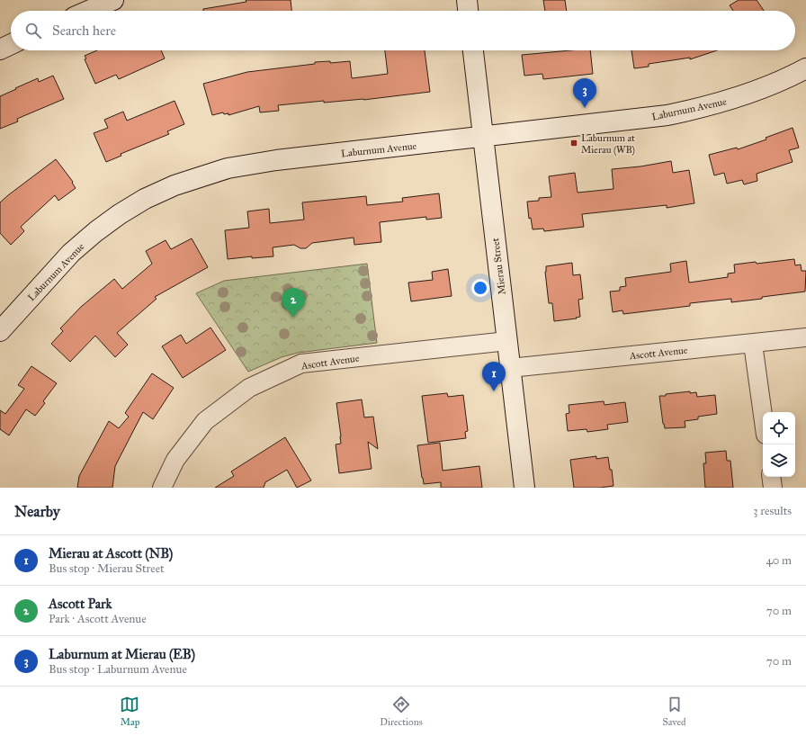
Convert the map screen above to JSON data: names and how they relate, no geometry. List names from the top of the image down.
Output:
{
  "streets": {
    "street": ["Laburnum Avenue", "Mierau Street", "Ascott Avenue"]
  },
  "crossings": [
    ["Laburnum Avenue", "Mierau Street"],
    ["Mierau Street", "Ascott Avenue"]
  ],
  "places": {
    "transit": ["Laburnum at Mierau (WB)"]
  },
  "page": {
    "search": "Search here",
    "pins": ["3", "2", "1"],
    "heading": ["Nearby", "3 results"],
    "list": [
      {
        "mark": "1",
        "name": "Mierau at Ascott (NB)",
        "note": "Bus stop · Mierau Street",
        "value": "40 m"
      },
      {
        "mark": "2",
        "name": "Ascott Park",
        "note": "Park · Ascott Avenue",
        "value": "70 m"
      },
      {
        "mark": "3",
        "name": "Laburnum at Mierau (EB)",
        "note": "Bus stop · Laburnum Avenue",
        "value": "70 m"
      }
    ],
    "nav": ["Map", "Directions", "Saved"]
  }
}
